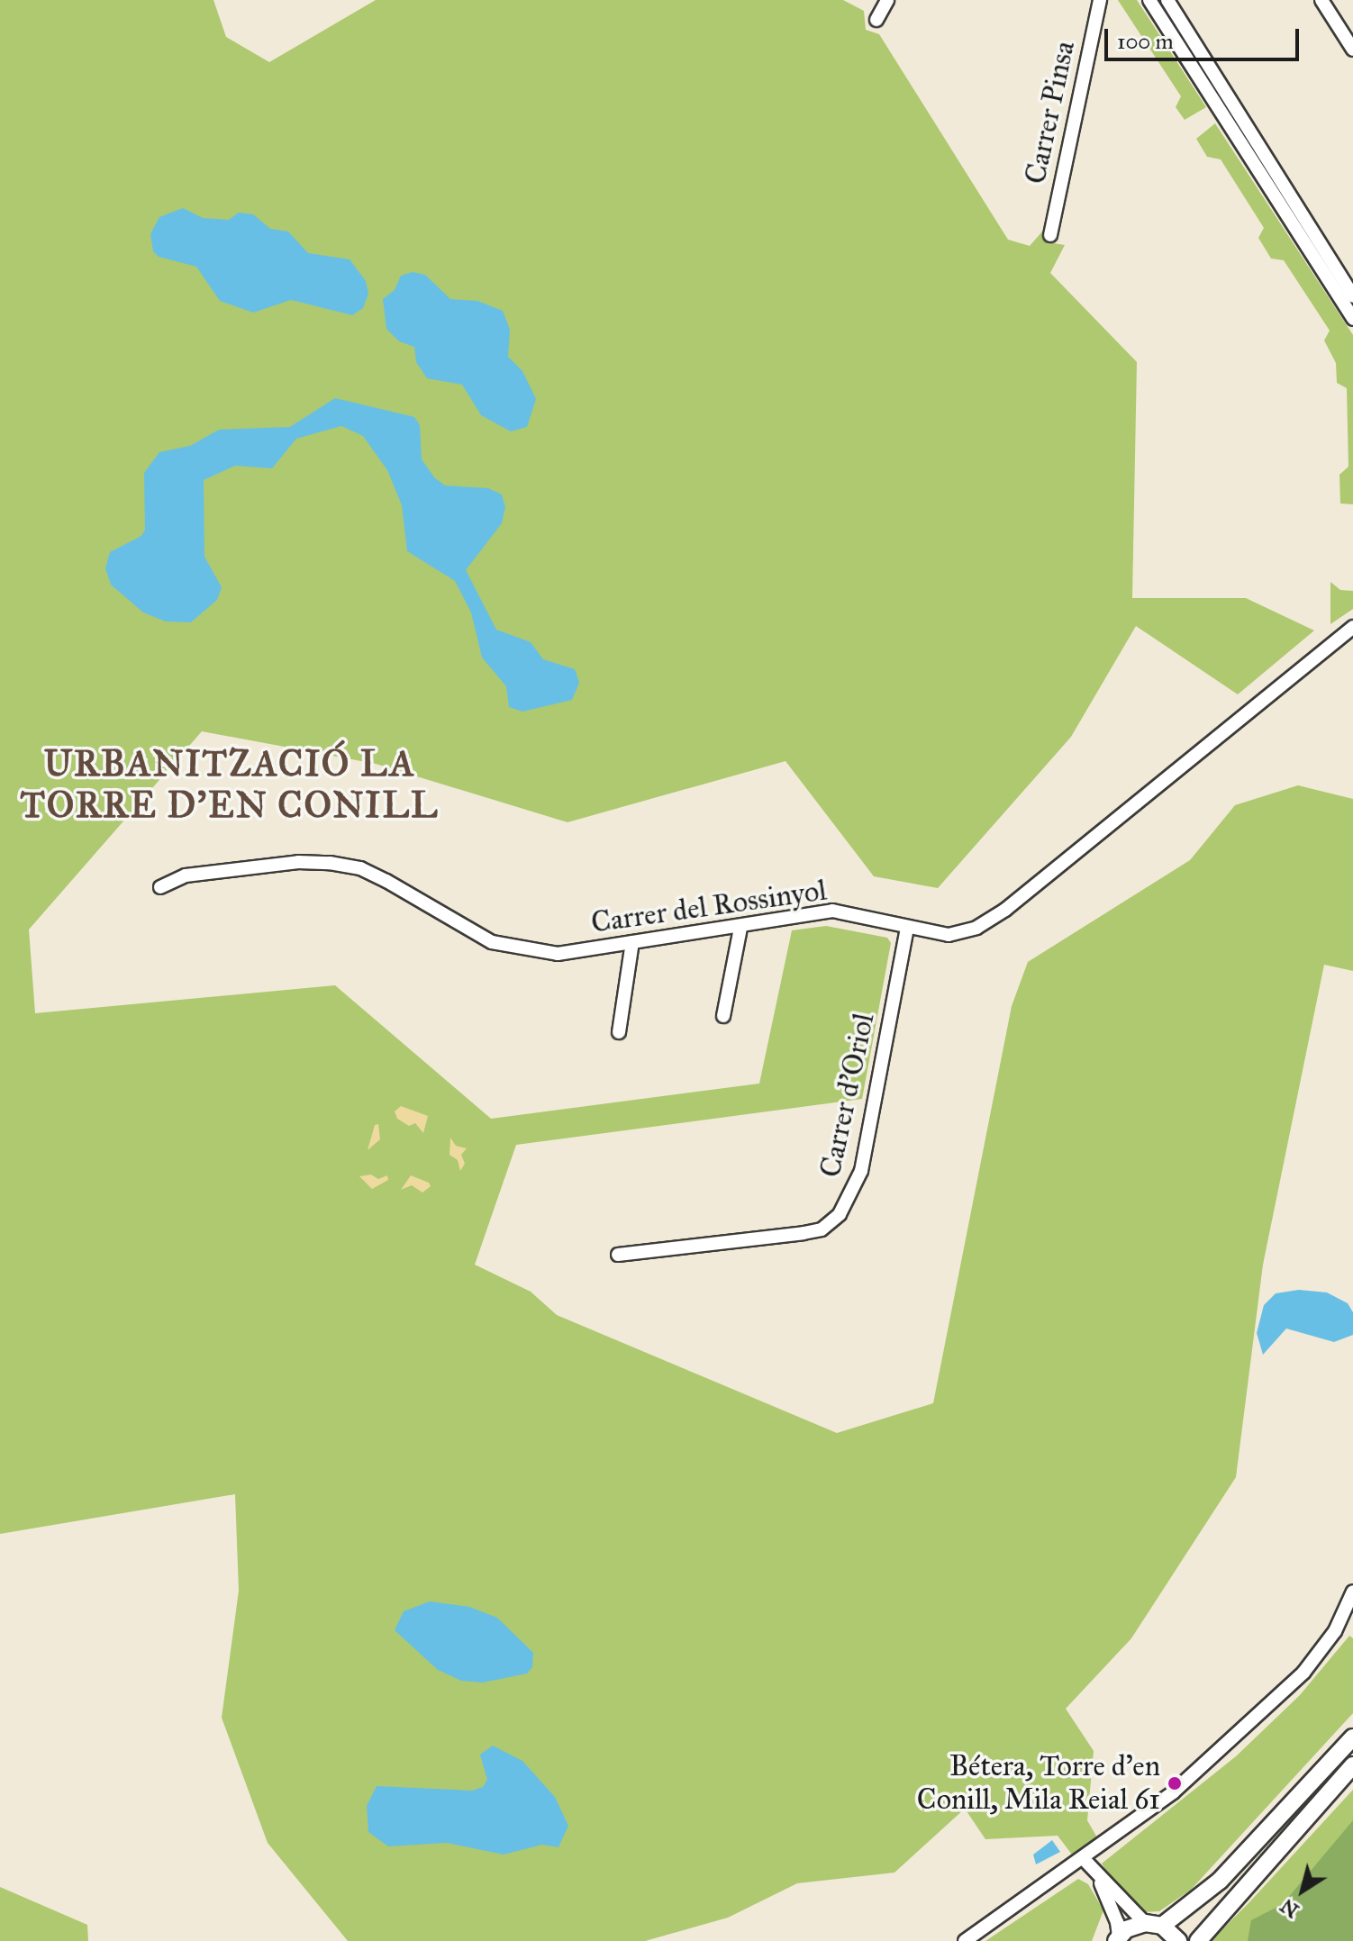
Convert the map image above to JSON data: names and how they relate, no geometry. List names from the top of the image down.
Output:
{
  "streets": {
    "street": ["Carrer Pinsa", "Carrer del Rossinyol", "Carrer d'Oriol"]
  },
  "crossings": [
    ["Carrer del Rossinyol", "Carrer d'Oriol"]
  ],
  "districts": ["URBANITZACIÓ LA TORRE D'EN CONILL"],
  "places": ["Bétera, Torre d'en Conill, Mila Reial 61"],
  "scale_bar": "100 m",
  "north": "bottom left"
}
